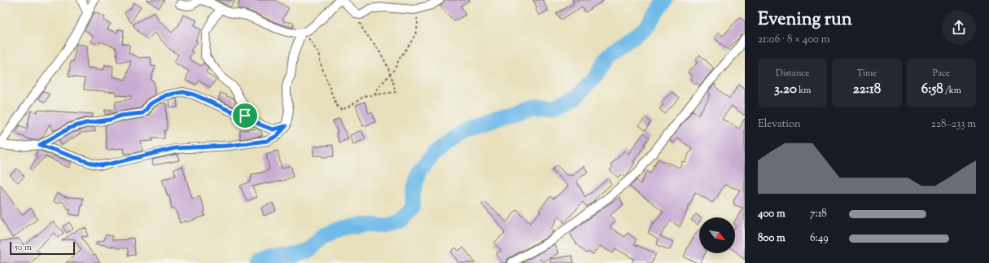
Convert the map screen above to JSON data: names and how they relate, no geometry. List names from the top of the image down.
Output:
{
  "scale_bar": "50 m",
  "north": "bottom right",
  "page": {
    "heading": ["Evening run", "21:06 · 8 × 400 m"],
    "stats": [
      ["Distance", "3.20 km"],
      ["Time", "22:18"],
      ["Pace", "6:58 /km"]
    ],
    "chart": ["Elevation", "228–233 m"],
    "list": [
      {
        "name": "400 m",
        "note": "7:18"
      },
      {
        "name": "800 m",
        "note": "6:49"
      }
    ],
    "scale": "50 m"
  }
}
